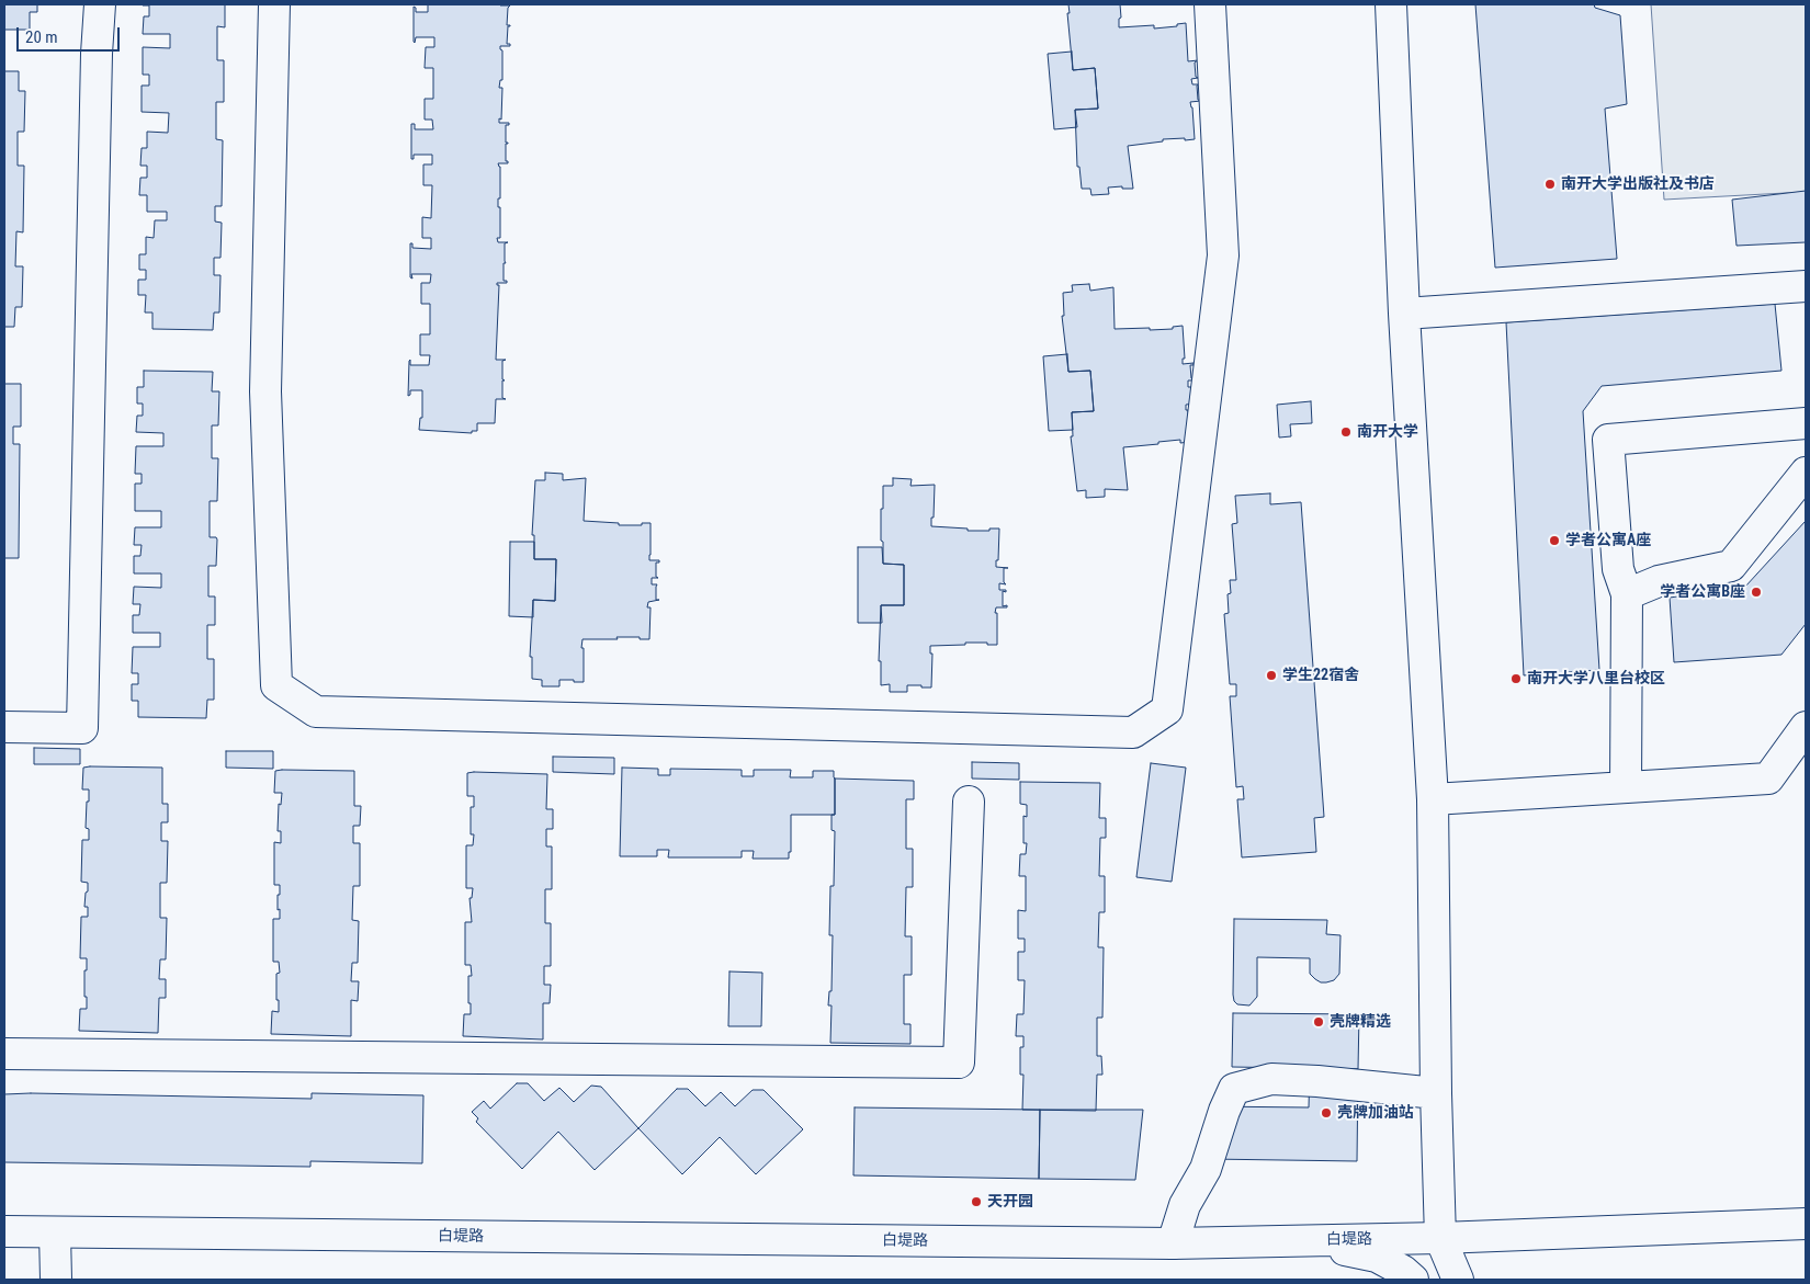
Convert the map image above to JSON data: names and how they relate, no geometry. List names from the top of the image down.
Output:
{
  "streets": {
    "street": ["白堤路"]
  },
  "places": [
    "南开大学出版社及书店",
    "南开大学",
    "学者公寓A座",
    "学者公寓B座",
    "学生22宿舍",
    "南开大学八里台校区",
    "壳牌精选",
    "壳牌加油站",
    "天开园"
  ],
  "scale_bar": "20 m"
}
